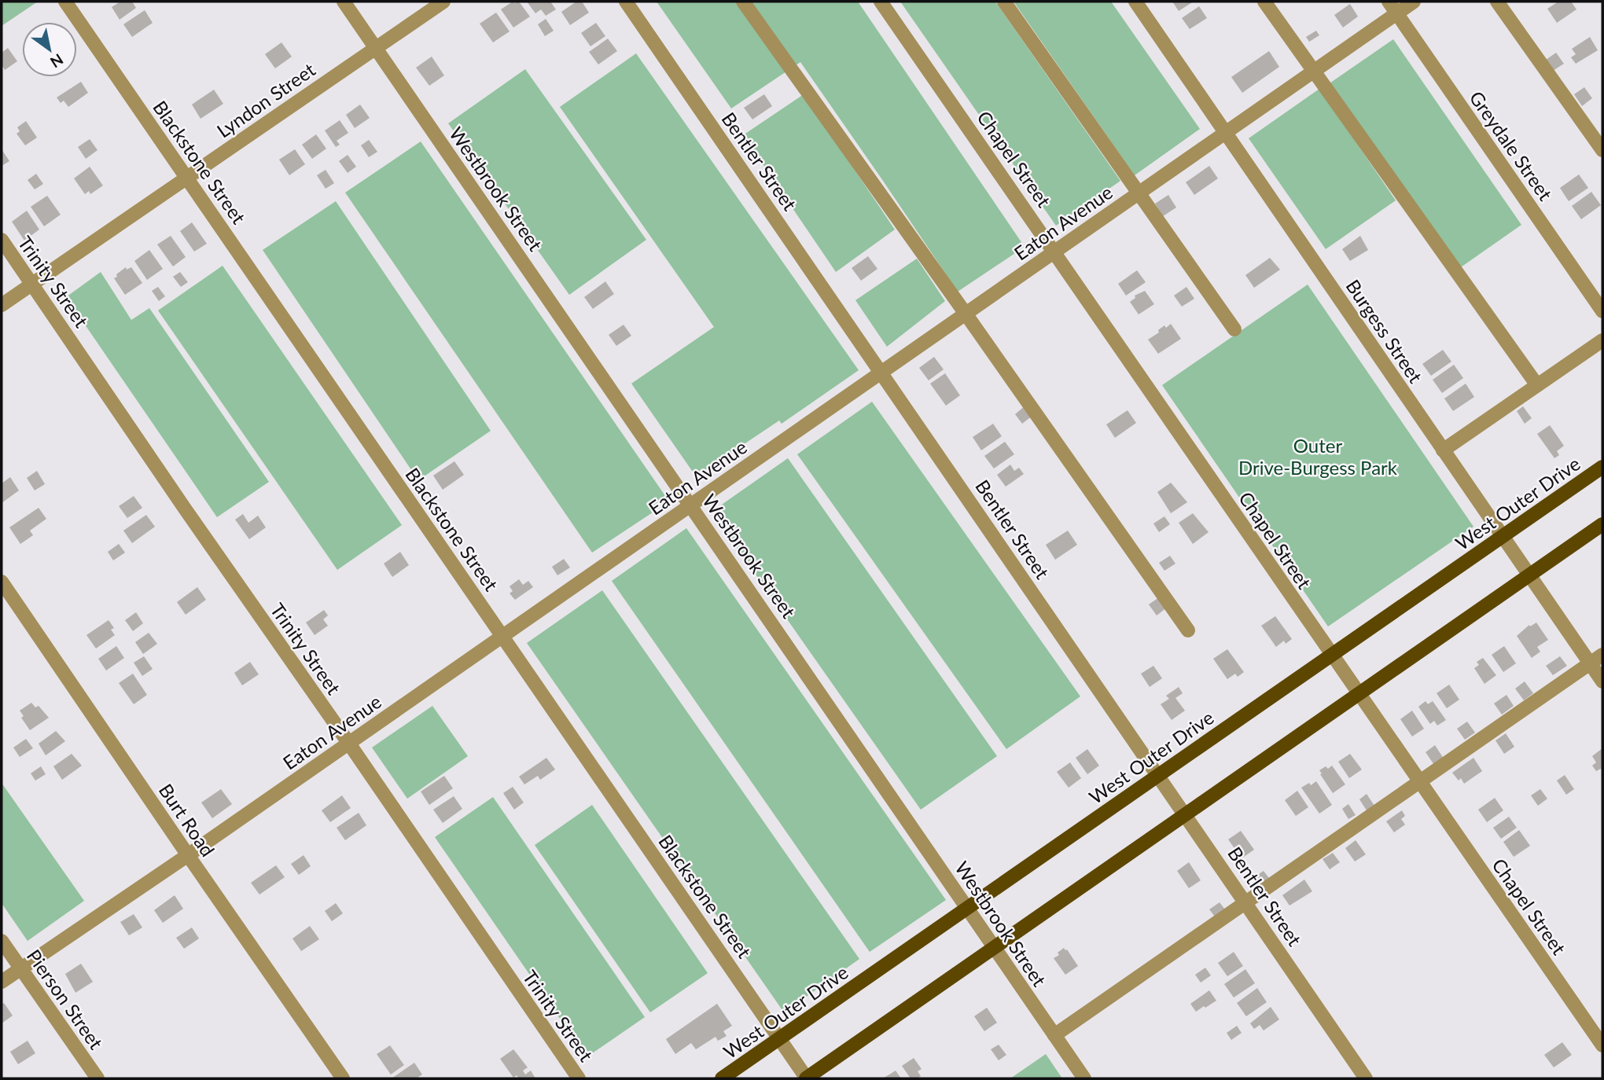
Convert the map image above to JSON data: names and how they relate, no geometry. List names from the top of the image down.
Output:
{
  "streets": {
    "main road": ["West Outer Drive"],
    "street": [
      "Lyndon Street",
      "Greydale Street",
      "Chapel Street",
      "Bentler Street",
      "Blackstone Street",
      "Westbrook Street",
      "Eaton Avenue",
      "Trinity Street",
      "Burgess Street",
      "Burt Road",
      "Pierson Street"
    ]
  },
  "crossings": [
    ["Lyndon Street", "Blackstone Street"],
    ["Lyndon Street", "Westbrook Street"],
    ["Lyndon Street", "Trinity Street"],
    ["Greydale Street", "Eaton Avenue"],
    ["Chapel Street", "Eaton Avenue"],
    ["Chapel Street", "West Outer Drive"],
    ["Bentler Street", "Eaton Avenue"],
    ["Bentler Street", "West Outer Drive"],
    ["Blackstone Street", "Eaton Avenue"],
    ["Blackstone Street", "West Outer Drive"],
    ["Westbrook Street", "Eaton Avenue"],
    ["Westbrook Street", "West Outer Drive"],
    ["Eaton Avenue", "Trinity Street"],
    ["Eaton Avenue", "Burgess Street"],
    ["Eaton Avenue", "Burt Road"],
    ["Eaton Avenue", "Pierson Street"],
    ["Burgess Street", "West Outer Drive"]
  ],
  "parks": ["Outer Drive-Burgess Park"],
  "north": "bottom right"
}
